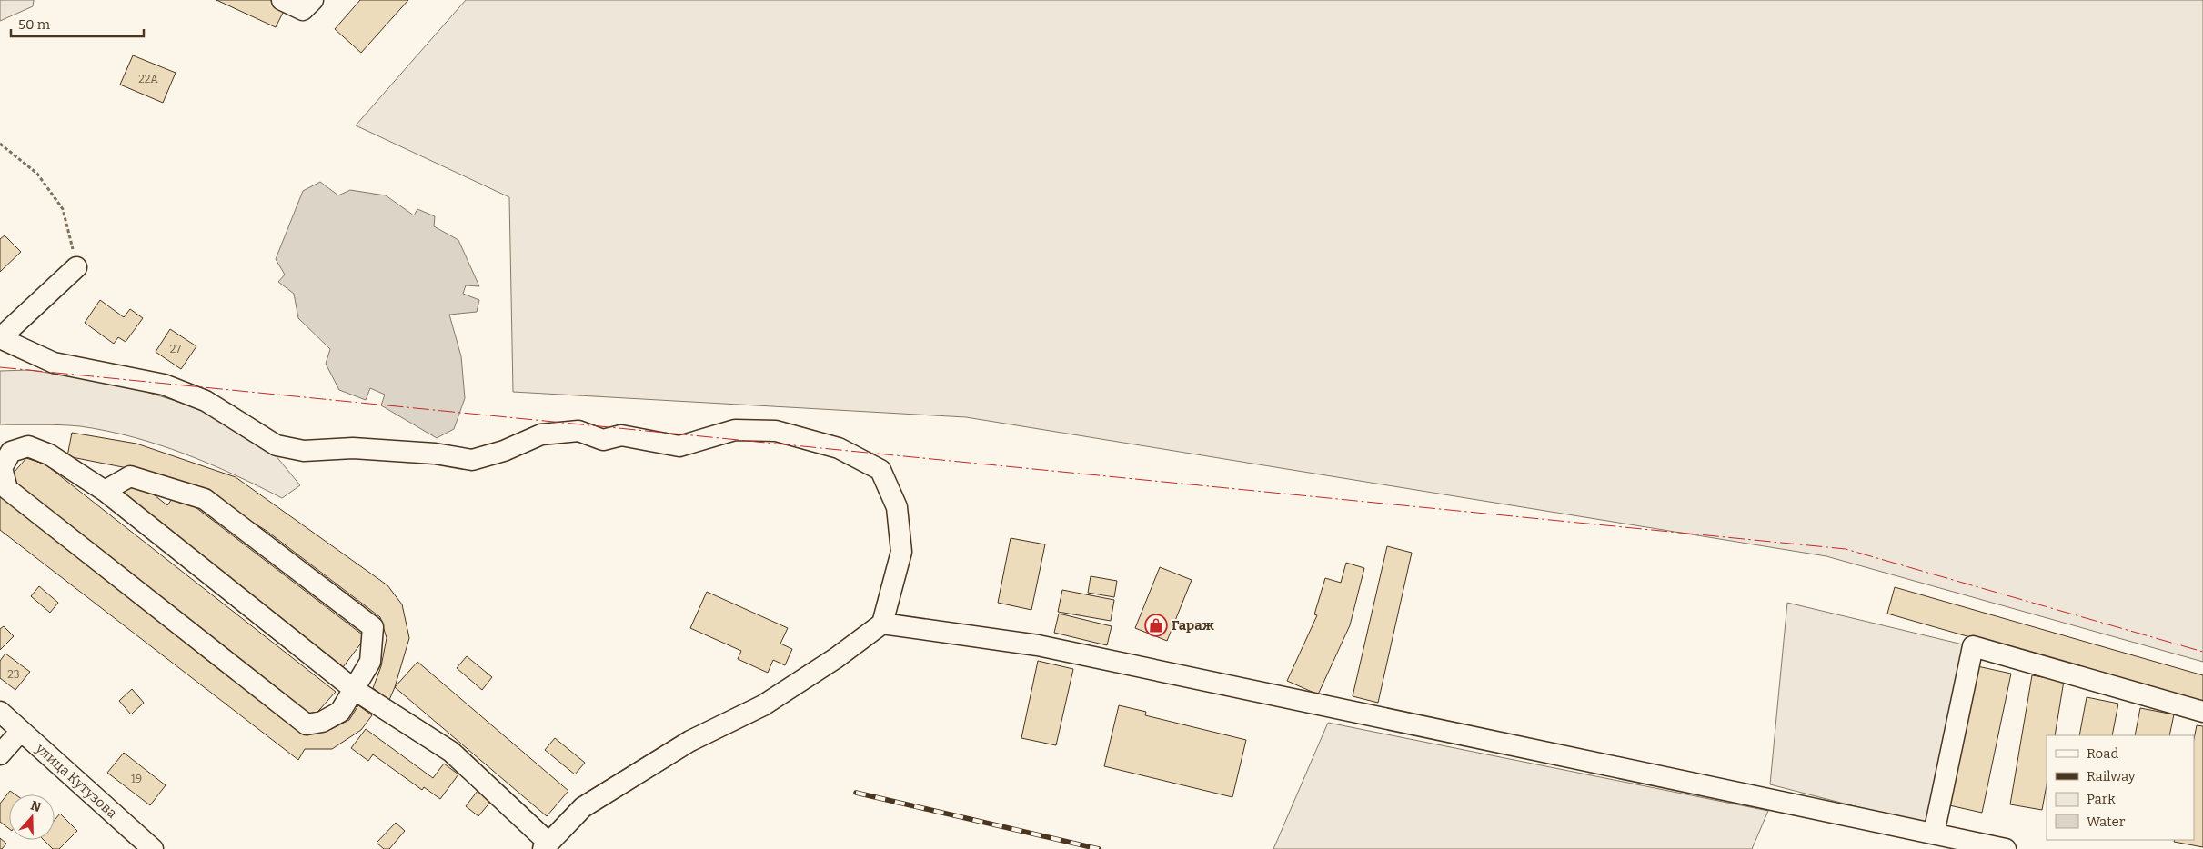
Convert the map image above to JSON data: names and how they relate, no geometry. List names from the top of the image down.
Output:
{
  "streets": {
    "street": ["улица Кутузова"]
  },
  "places": {
    "shop": ["Гараж"]
  },
  "house_numbers": [
    "22А",
    "27",
    "23",
    "19"
  ],
  "legend": [
    "Road",
    "Railway",
    "Park",
    "Water"
  ],
  "scale_bar": "50 m",
  "north": "top"
}
